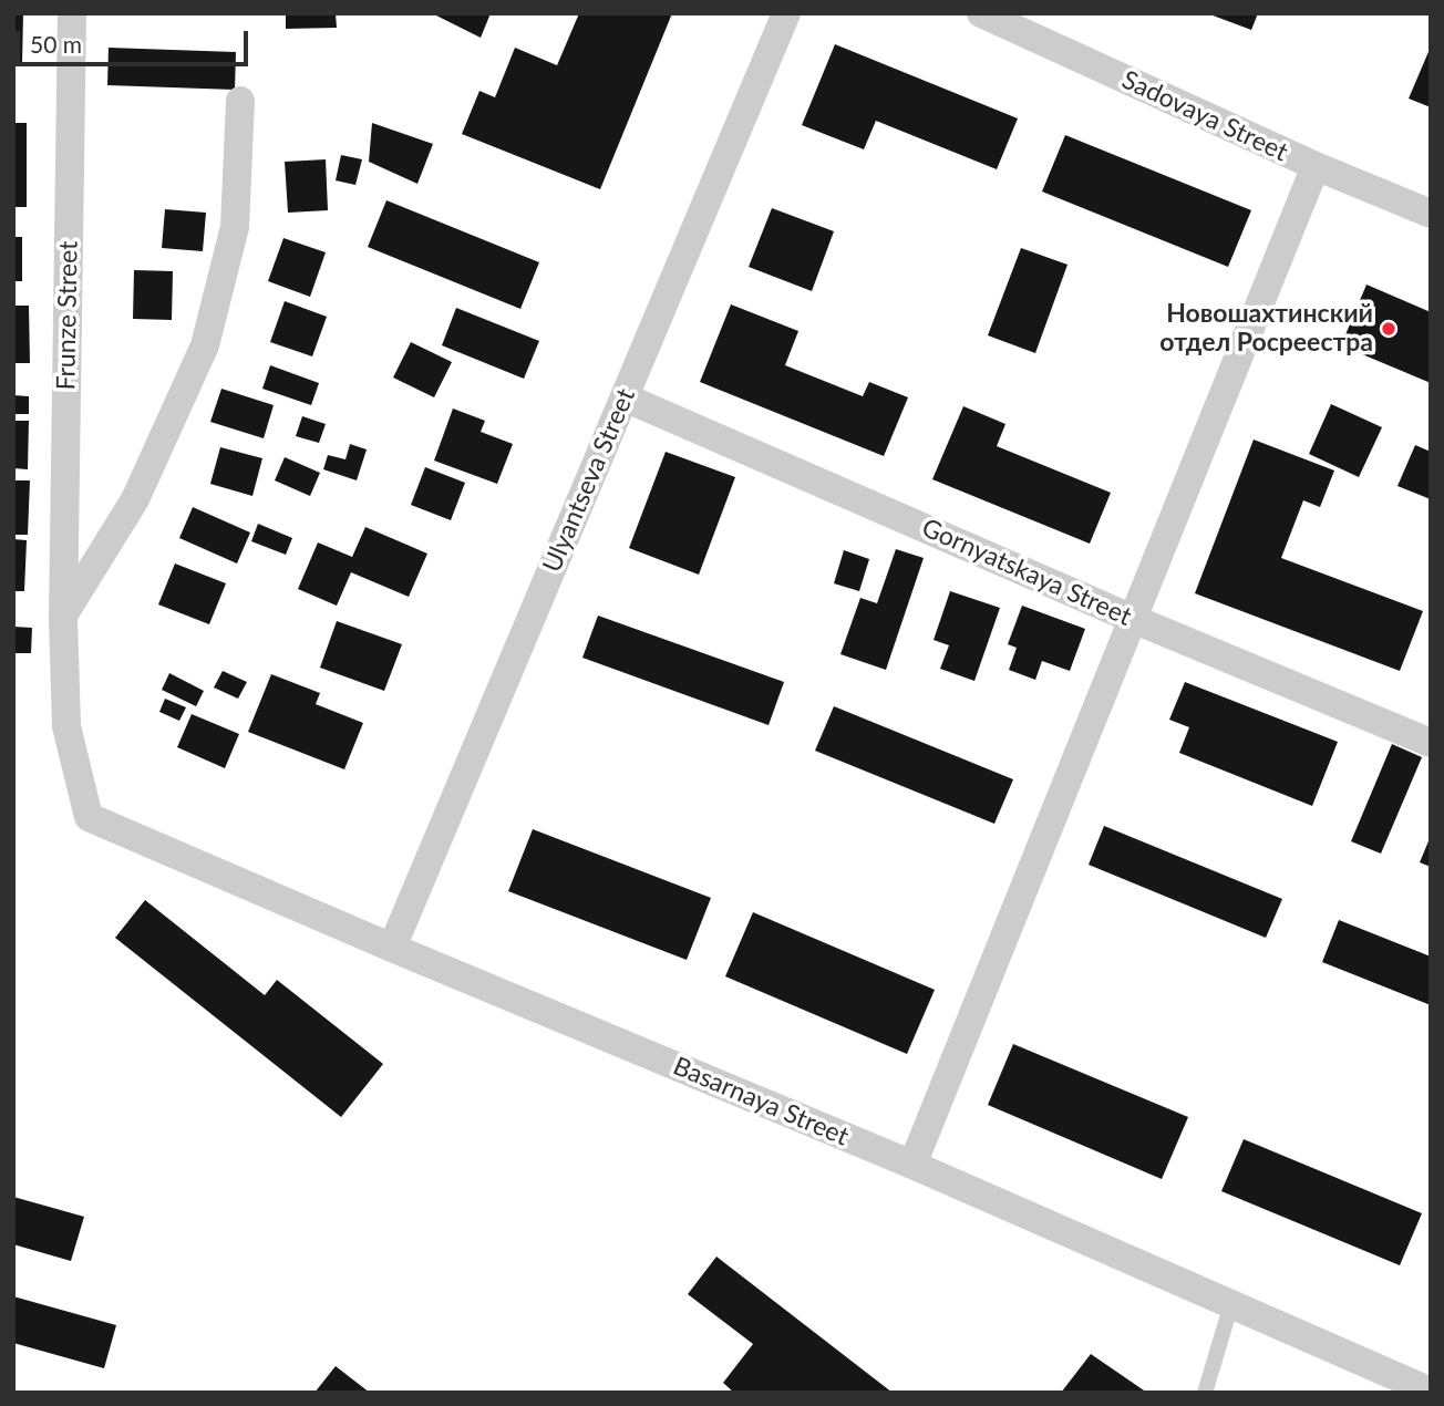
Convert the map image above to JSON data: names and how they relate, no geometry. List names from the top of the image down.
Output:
{
  "streets": {
    "street": [
      "Sadovaya Street",
      "Frunze Street",
      "Ulyantseva Street",
      "Gornyatskaya Street",
      "Basarnaya Street"
    ]
  },
  "crossings": [
    ["Frunze Street", "Basarnaya Street"],
    ["Ulyantseva Street", "Gornyatskaya Street"],
    ["Ulyantseva Street", "Basarnaya Street"]
  ],
  "places": ["Новошахтинский отдел Росреестра"],
  "scale_bar": "50 m"
}
